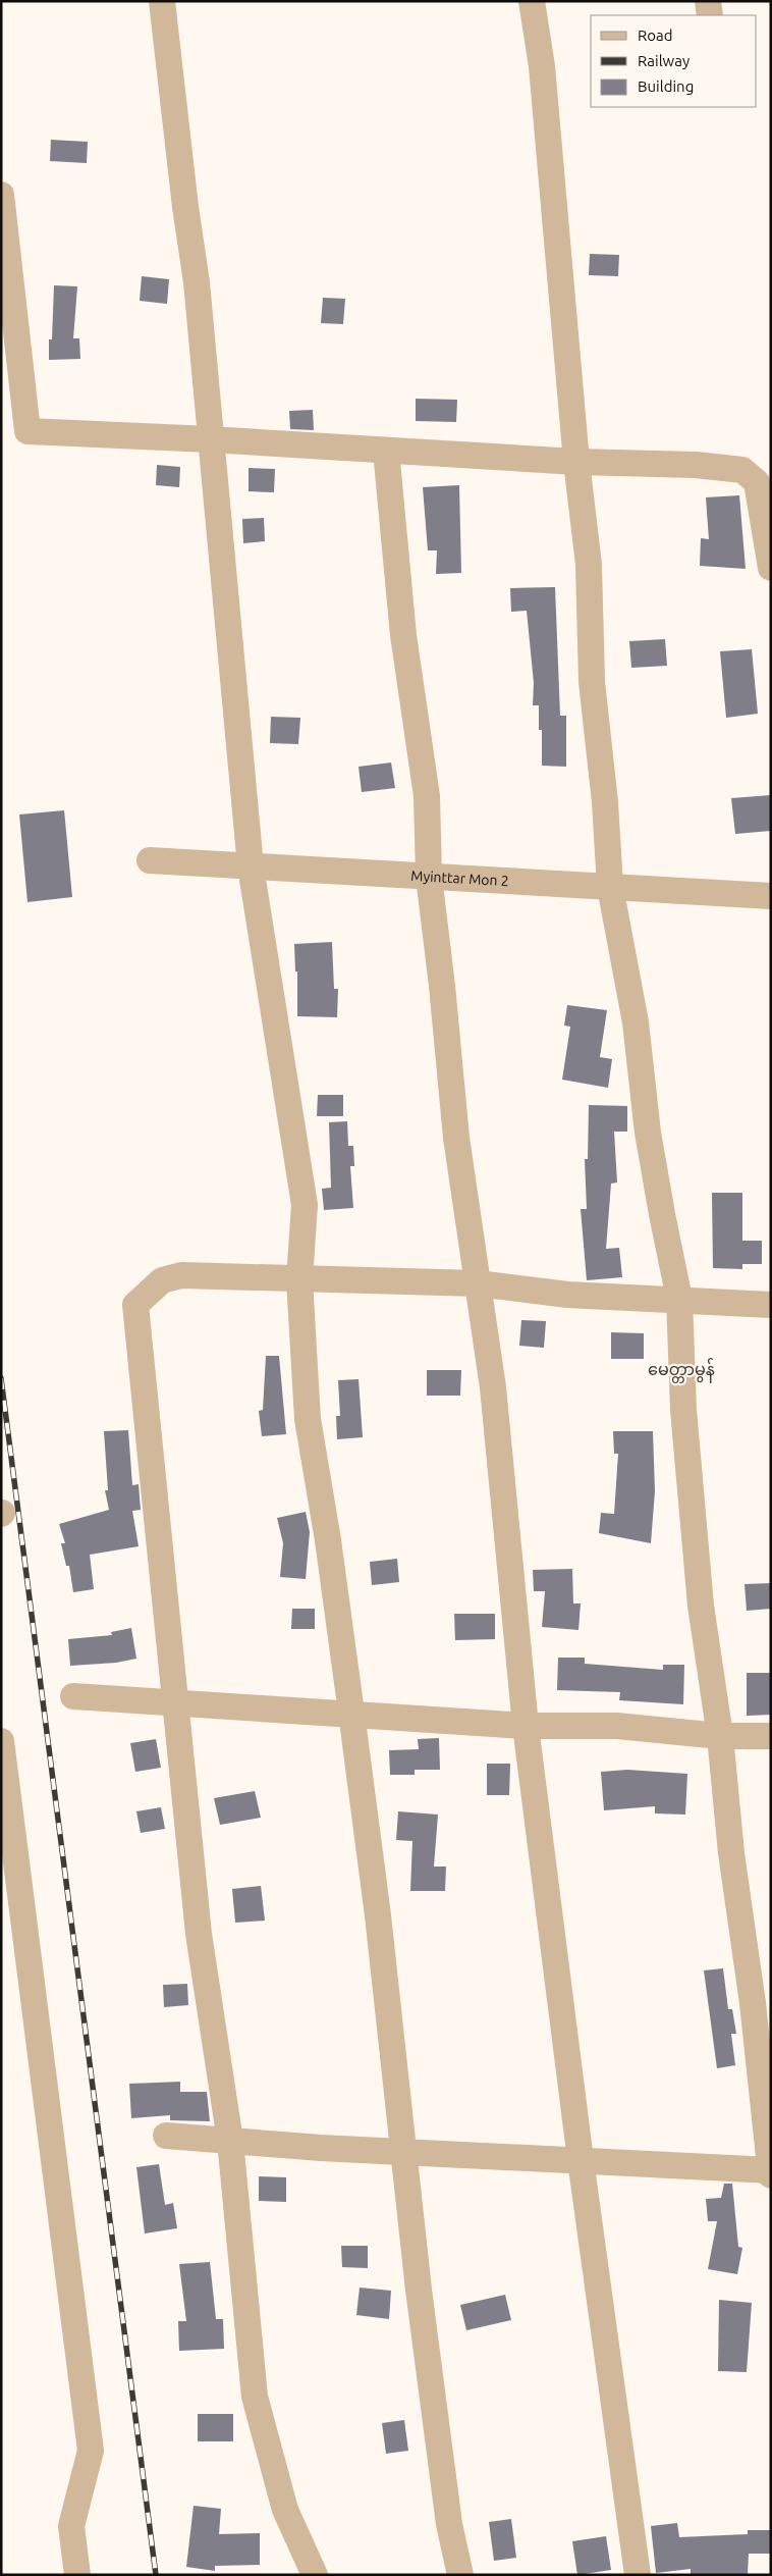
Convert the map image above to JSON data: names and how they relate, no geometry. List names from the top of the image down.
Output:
{
  "streets": {
    "street": ["Myinttar Mon 2"]
  },
  "districts": ["မေတ္တာမွန်"],
  "legend": ["Road", "Railway", "Building"]
}
